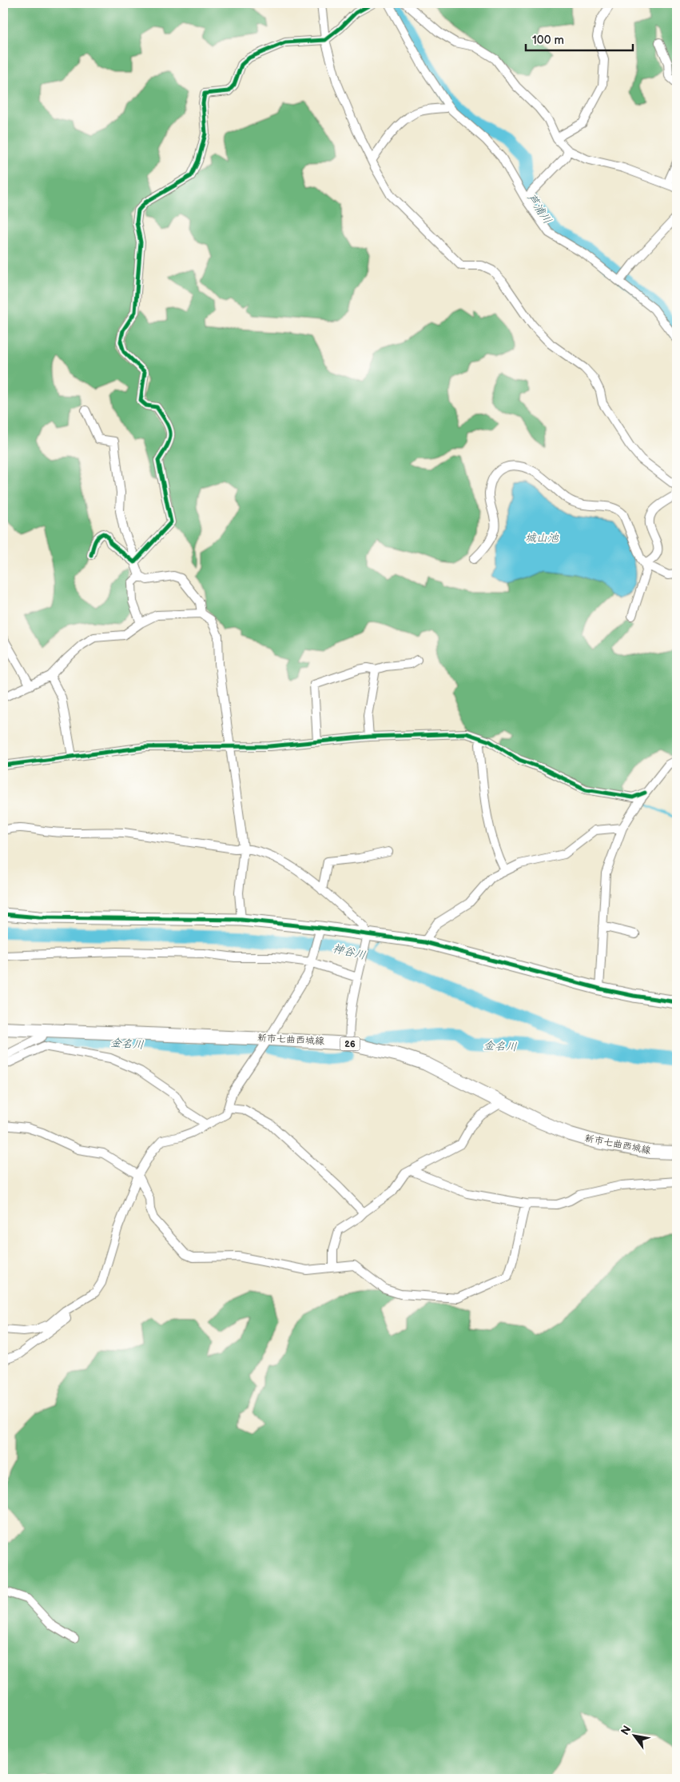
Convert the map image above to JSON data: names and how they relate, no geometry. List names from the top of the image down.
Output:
{
  "streets": {
    "main road": ["新市七曲西城線", "26"]
  },
  "water": [
    "芦浦川",
    "城山池",
    "神谷川",
    "金名川"
  ],
  "scale_bar": "100 m",
  "north": "top left"
}
